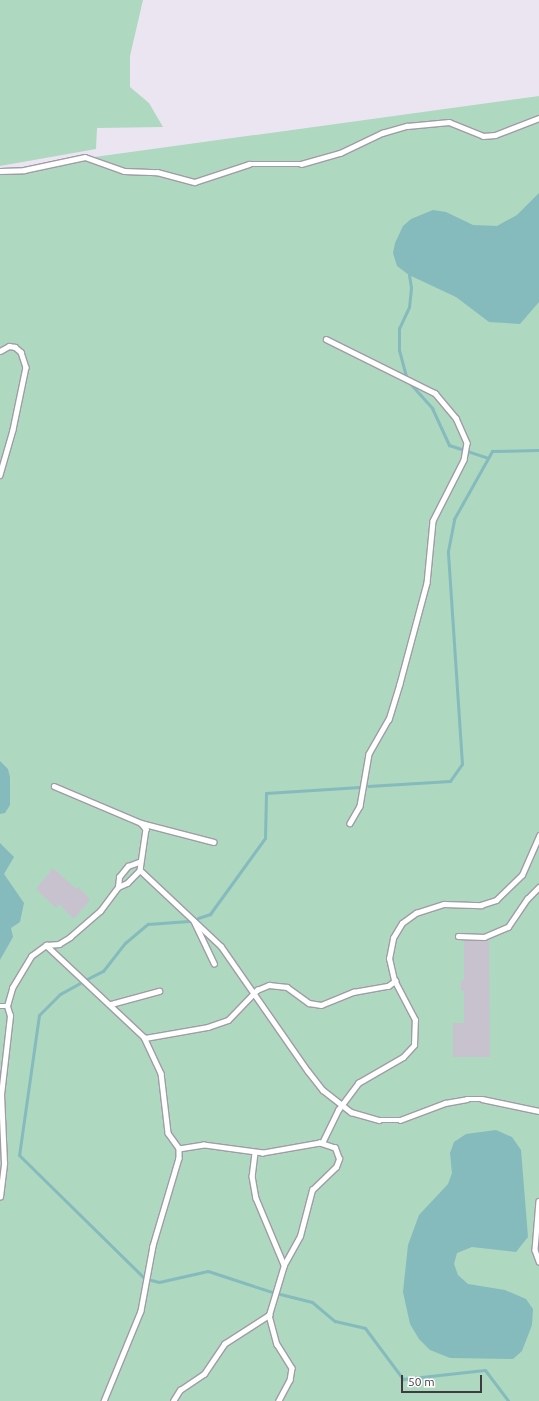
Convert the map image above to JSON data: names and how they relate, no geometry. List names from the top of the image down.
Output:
{
  "scale_bar": "50 m"
}
